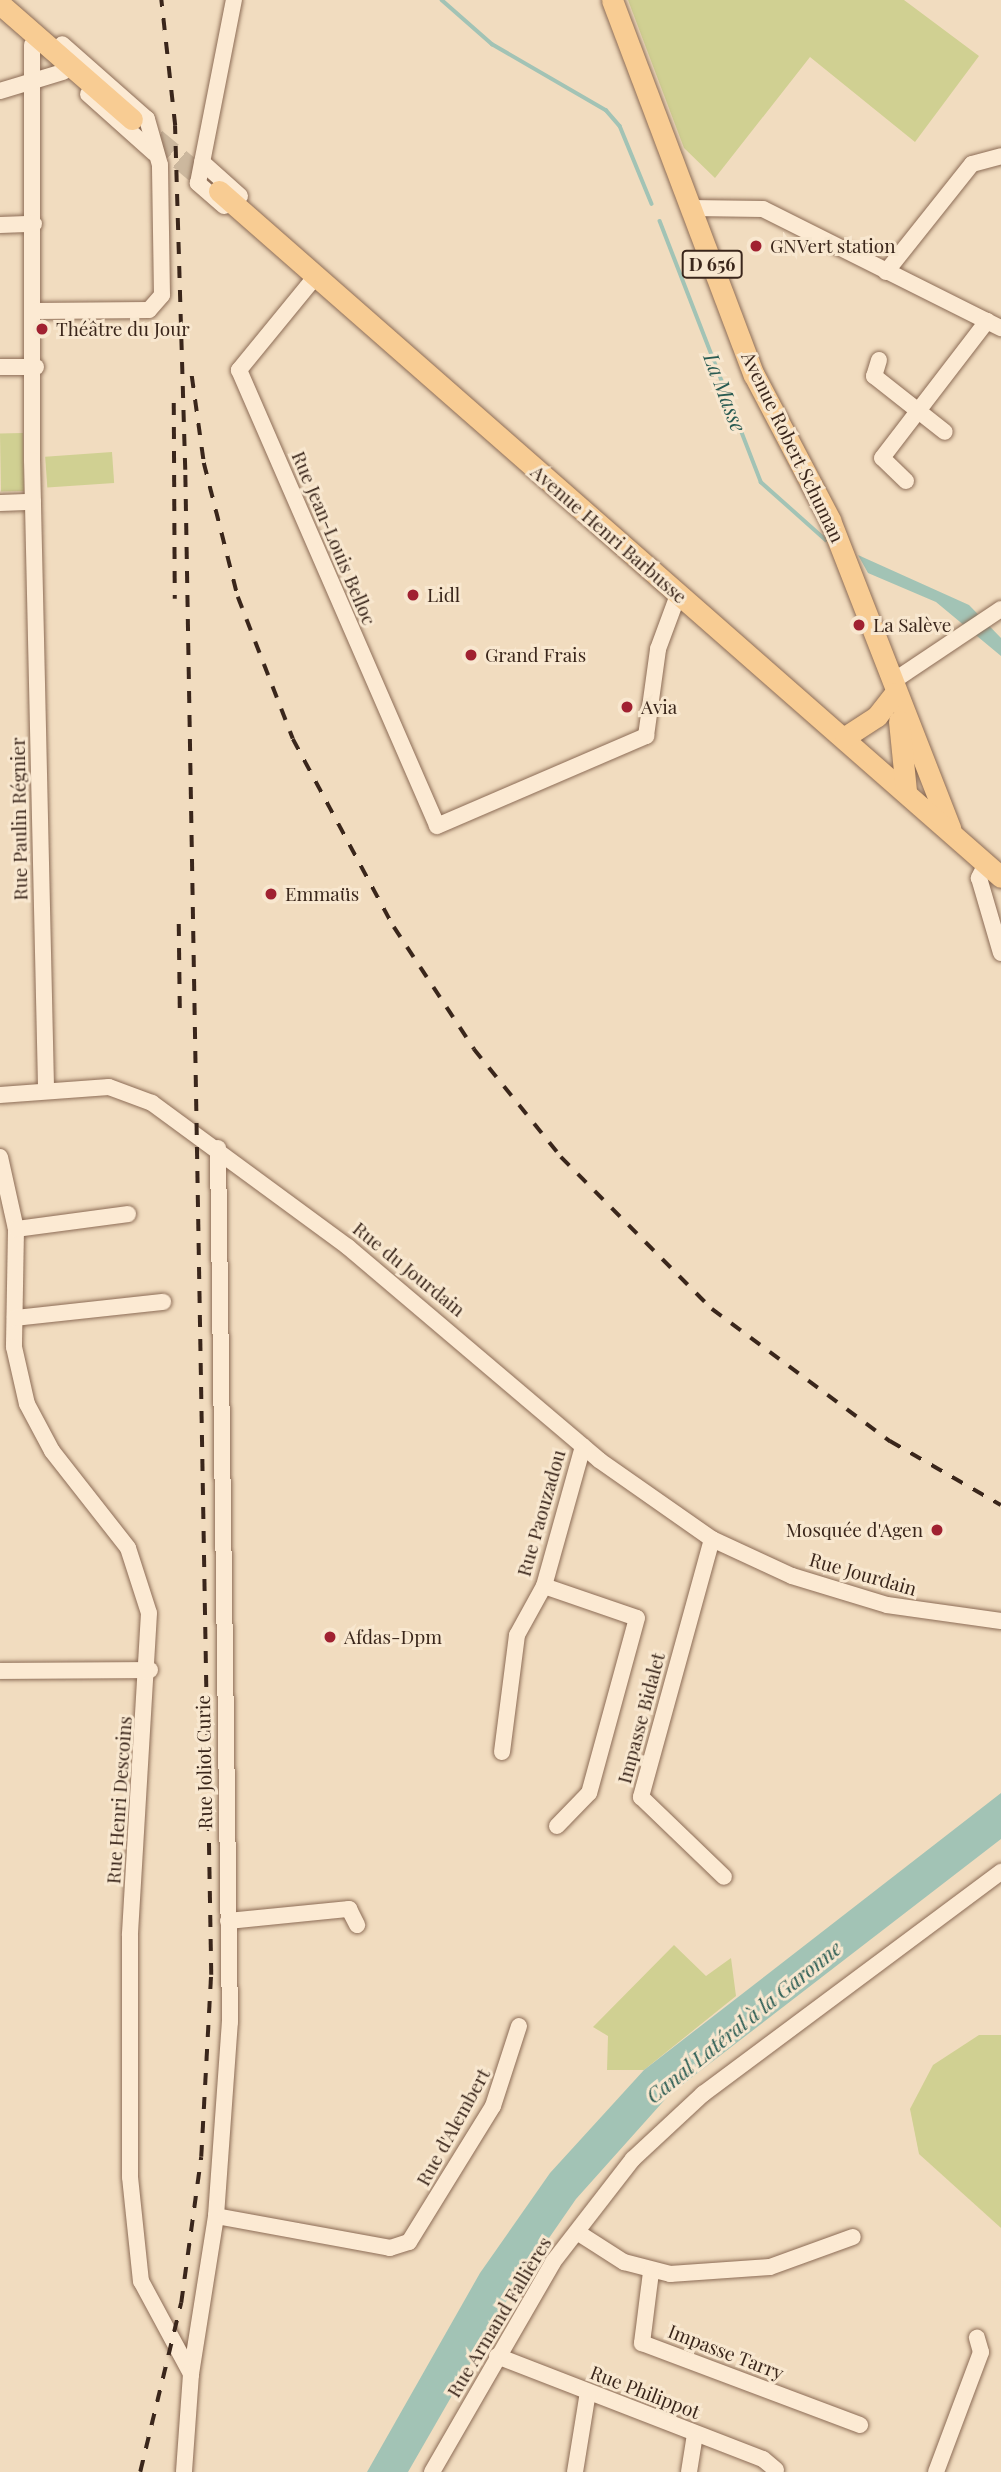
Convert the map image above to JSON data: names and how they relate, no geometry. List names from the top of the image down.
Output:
{
  "streets": {
    "main road": ["D 656", "Avenue Robert Schuman", "Avenue Henri Barbusse"],
    "street": [
      "Rue Jean-Louis Belloc",
      "Rue Paulin Régnier",
      "Rue du Jourdain",
      "Rue Paouzadou",
      "Rue Jourdain",
      "Impasse Bidalet",
      "Rue Joliot Curie",
      "Rue Henri Descoins",
      "Rue d'Alembert",
      "Rue Armand Fallières",
      "Impasse Tarry",
      "Rue Philippot"
    ]
  },
  "crossings": [
    ["Avenue Robert Schuman", "Avenue Henri Barbusse"],
    ["Avenue Henri Barbusse", "Rue Jean-Louis Belloc"],
    ["Rue Paulin Régnier", "Rue du Jourdain"],
    ["Rue du Jourdain", "Rue Paouzadou"],
    ["Rue du Jourdain", "Rue Jourdain"],
    ["Rue du Jourdain", "Rue Joliot Curie"],
    ["Rue Paouzadou", "Rue Jourdain"],
    ["Rue Jourdain", "Impasse Bidalet"],
    ["Rue Joliot Curie", "Rue Henri Descoins"],
    ["Rue Joliot Curie", "Rue d'Alembert"],
    ["Rue Armand Fallières", "Rue Philippot"]
  ],
  "water": ["La Masse", "Canal Latéral à la Garonne"],
  "places": [
    "GNVert station",
    "Théâtre du Jour",
    "Lidl",
    "La Salève",
    "Grand Frais",
    "Avia",
    "Emmaüs",
    "Mosquée d'Agen",
    "Afdas-Dpm"
  ]
}
